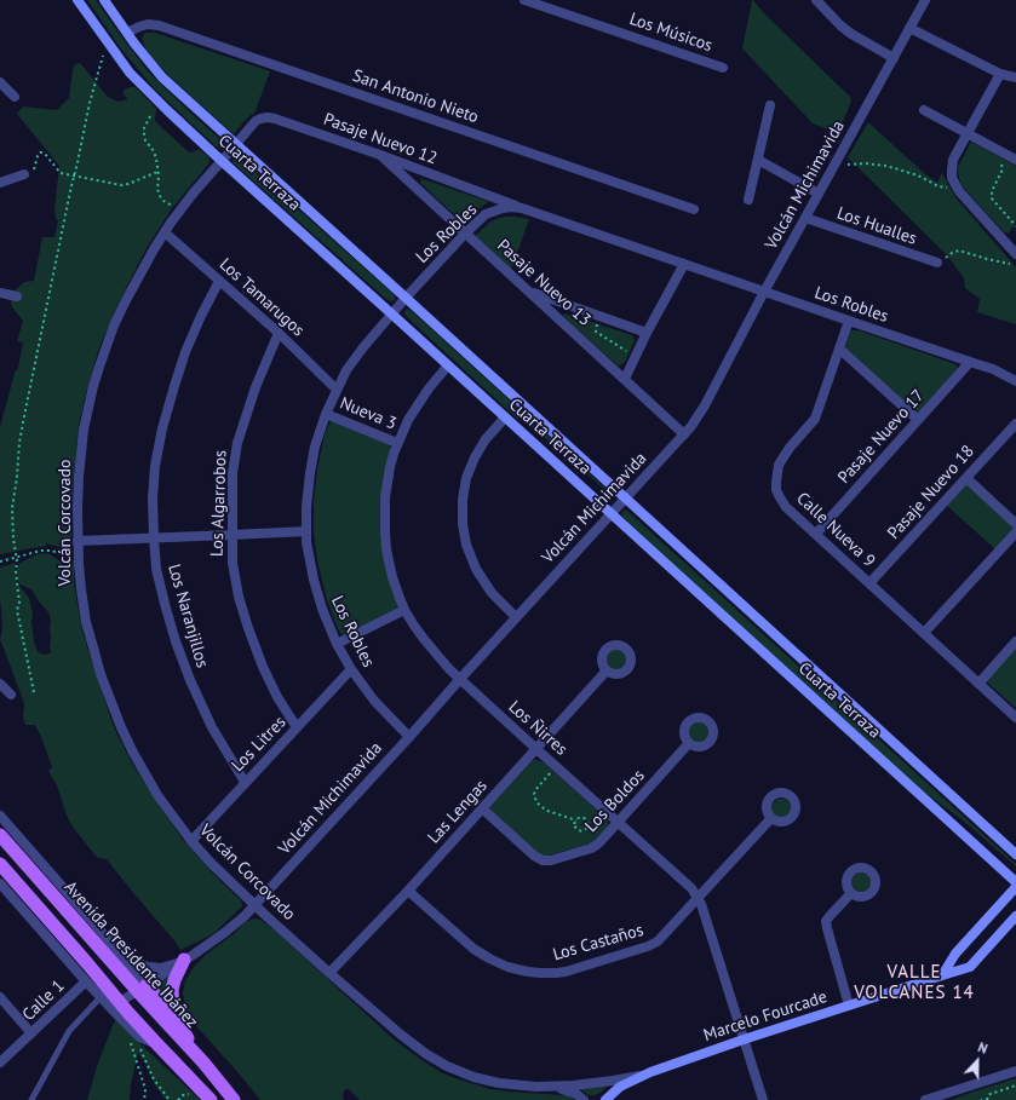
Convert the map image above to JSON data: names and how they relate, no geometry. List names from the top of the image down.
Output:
{
  "streets": {
    "main road": ["Cuarta Terraza", "Avenida Presidente Ibáñez", "Marcelo Fourcade"],
    "street": [
      "Los Músicos",
      "San Antonio Nieto",
      "Pasaje Nuevo 12",
      "Volcán Michimavida",
      "Los Hualles",
      "Los Robles",
      "Pasaje Nuevo 13",
      "Los Tamarugos",
      "Nueva 3",
      "Pasaje Nuevo 17",
      "Pasaje Nuevo 18",
      "Los Algarrobos",
      "Volcán Corcovado",
      "Calle Nueva 9",
      "Los Naranjillos",
      "Los Ñirres",
      "Los Litres",
      "Los Boldos",
      "Las Lengas",
      "Los Castaños",
      "Calle 1"
    ]
  },
  "crossings": [
    ["San Antonio Nieto", "Cuarta Terraza"],
    ["Pasaje Nuevo 12", "Cuarta Terraza"],
    ["Pasaje Nuevo 12", "Los Robles"],
    ["Pasaje Nuevo 12", "Pasaje Nuevo 13"],
    ["Pasaje Nuevo 12", "Volcán Corcovado"],
    ["Cuarta Terraza", "Volcán Michimavida"],
    ["Cuarta Terraza", "Los Robles"],
    ["Cuarta Terraza", "Volcán Corcovado"],
    ["Cuarta Terraza", "Los Ñirres"],
    ["Volcán Michimavida", "Los Hualles"],
    ["Volcán Michimavida", "Los Robles"],
    ["Volcán Michimavida", "Pasaje Nuevo 13"],
    ["Volcán Michimavida", "Volcán Corcovado"],
    ["Volcán Michimavida", "Los Ñirres"],
    ["Volcán Michimavida", "Avenida Presidente Ibáñez"],
    ["Los Robles", "Pasaje Nuevo 13"],
    ["Los Robles", "Los Tamarugos"],
    ["Los Robles", "Nueva 3"],
    ["Los Robles", "Pasaje Nuevo 17"],
    ["Los Robles", "Calle Nueva 9"],
    ["Los Robles", "Los Litres"],
    ["Los Tamarugos", "Los Algarrobos"],
    ["Los Tamarugos", "Volcán Corcovado"],
    ["Los Tamarugos", "Los Naranjillos"],
    ["Nueva 3", "Los Ñirres"],
    ["Pasaje Nuevo 17", "Calle Nueva 9"],
    ["Pasaje Nuevo 18", "Calle Nueva 9"],
    ["Los Algarrobos", "Los Litres"],
    ["Volcán Corcovado", "Los Litres"],
    ["Volcán Corcovado", "Las Lengas"],
    ["Volcán Corcovado", "Marcelo Fourcade"],
    ["Los Naranjillos", "Los Litres"],
    ["Los Ñirres", "Los Boldos"],
    ["Los Ñirres", "Las Lengas"],
    ["Los Ñirres", "Los Castaños"],
    ["Los Ñirres", "Marcelo Fourcade"],
    ["Los Boldos", "Las Lengas"],
    ["Las Lengas", "Los Castaños"]
  ],
  "districts": ["VALLE VOLCANES 14"],
  "north": "top"
}
